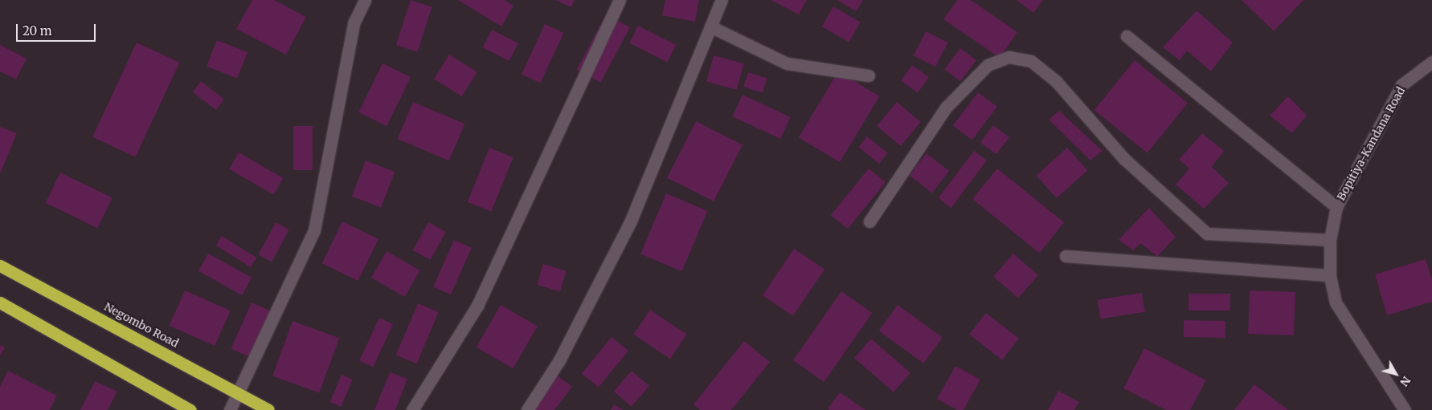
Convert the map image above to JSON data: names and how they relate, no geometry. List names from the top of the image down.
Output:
{
  "streets": {
    "highway": ["Negombo Road"],
    "street": ["Bopitiya-Kandana Road"]
  },
  "scale_bar": "20 m",
  "north": "bottom right"
}
